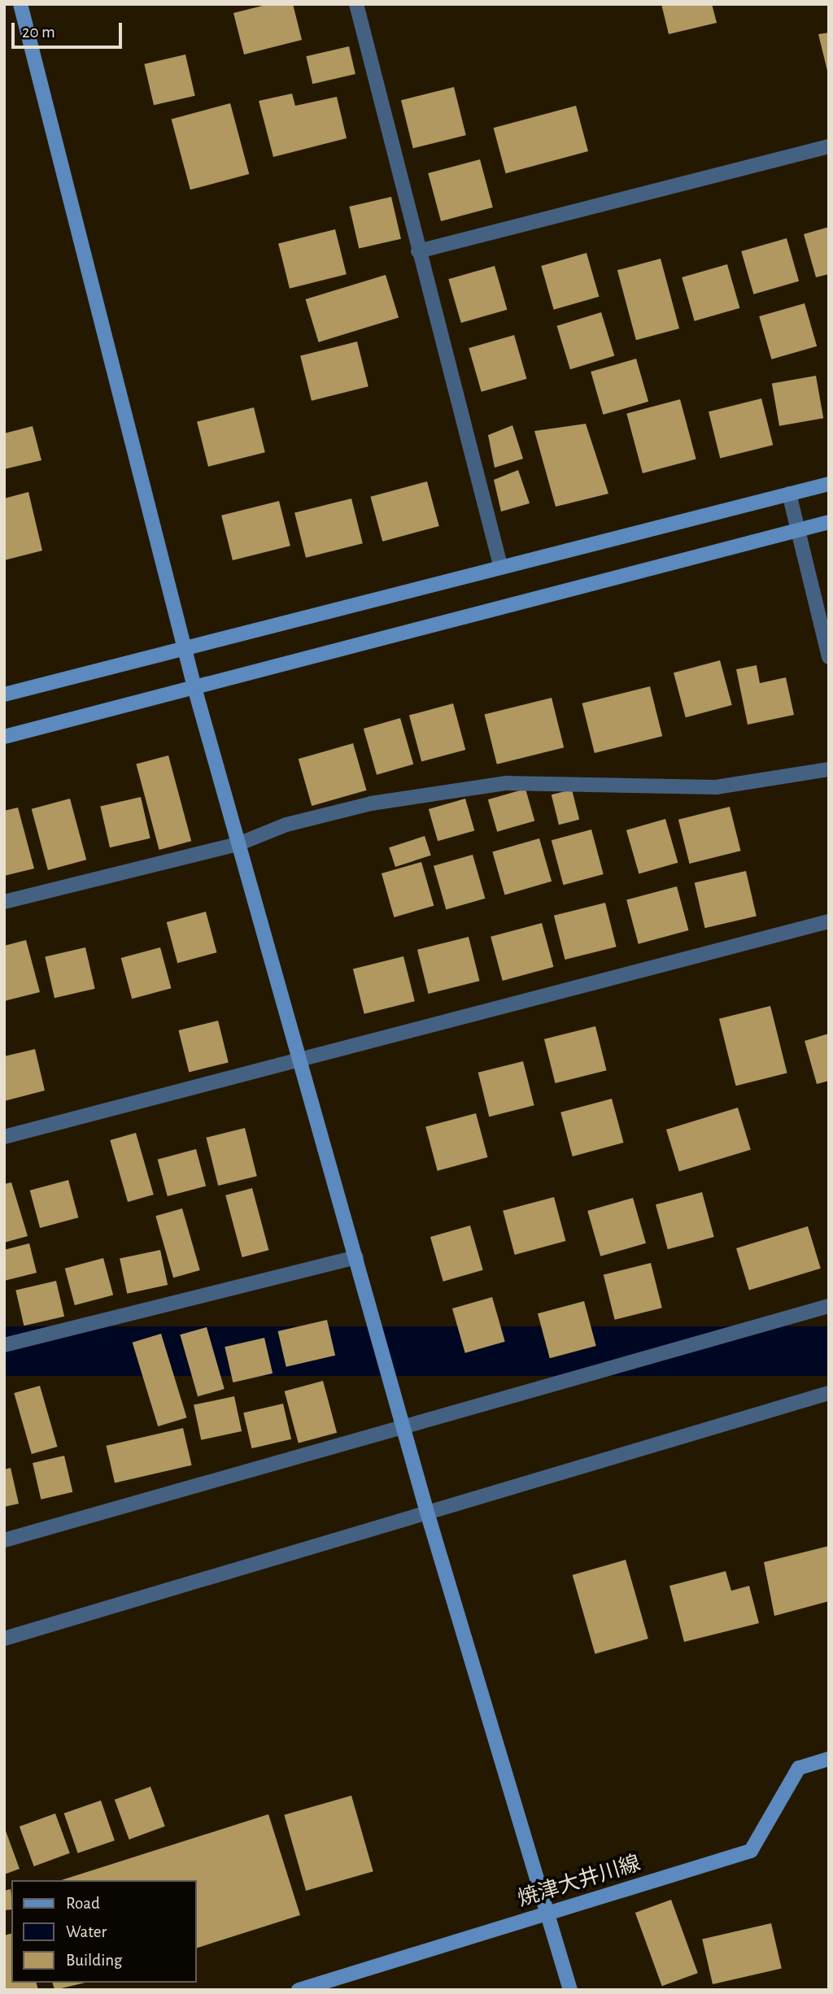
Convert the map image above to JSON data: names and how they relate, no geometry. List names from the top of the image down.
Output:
{
  "streets": {
    "street": ["焼津大井川線"]
  },
  "legend": ["Road", "Water", "Building"],
  "scale_bar": "20 m"
}
